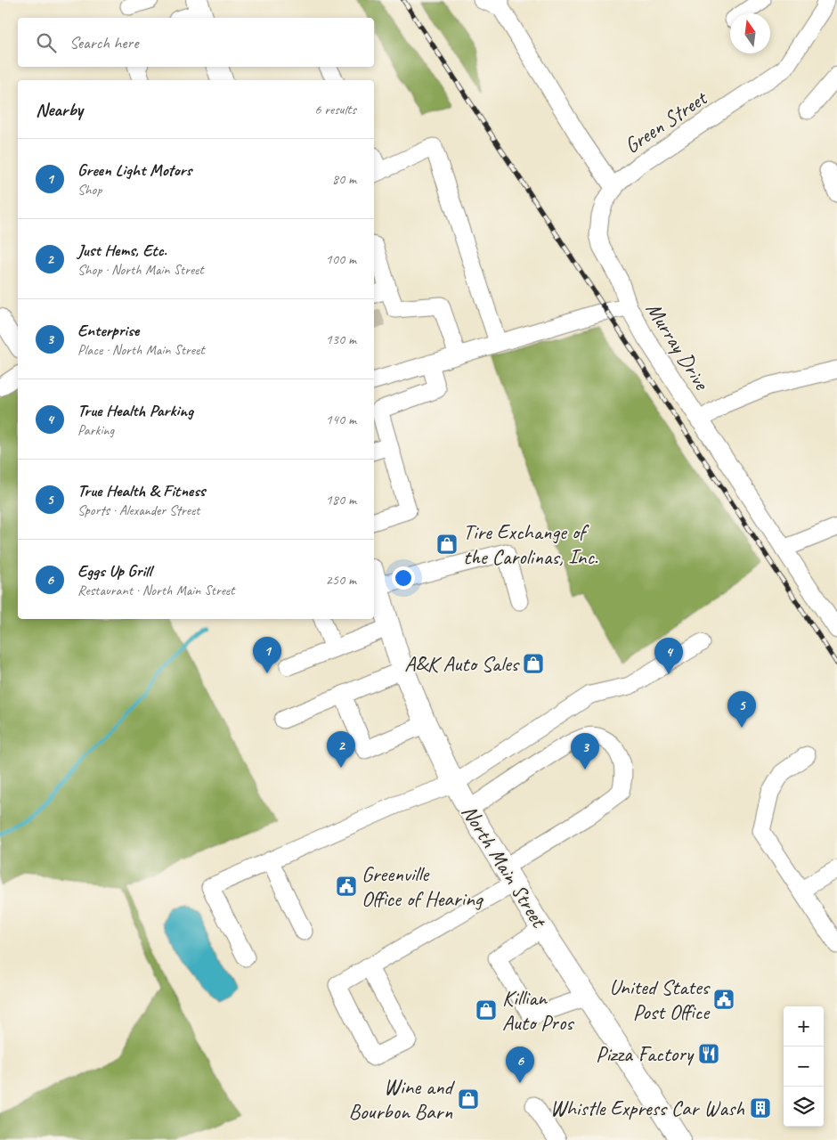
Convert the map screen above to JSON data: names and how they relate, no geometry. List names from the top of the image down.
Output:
{
  "streets": {
    "main road": ["North Main Street"],
    "street": ["Green Street", "Murray Drive"]
  },
  "crossings": [
    ["Green Street", "Murray Drive"]
  ],
  "places": {
    "shop": [
      "Tire Exchange of the Carolinas, Inc.",
      "A&K Auto Sales",
      "Killian Auto Pros",
      "Wine and Bourbon Barn"
    ],
    "public building": ["Greenville Office of Hearing", "United States Post Office"],
    "restaurant": ["Pizza Factory"],
    "building": ["Whistle Express Car Wash"]
  },
  "north": "top",
  "page": {
    "search": "Search here",
    "heading": ["Nearby", "6 results"],
    "list": [
      {
        "mark": "1",
        "name": "Green Light Motors",
        "note": "Shop",
        "value": "80 m"
      },
      {
        "mark": "2",
        "name": "Just Hems, Etc.",
        "note": "Shop · North Main Street",
        "value": "100 m"
      },
      {
        "mark": "3",
        "name": "Enterprise",
        "note": "Place · North Main Street",
        "value": "130 m"
      },
      {
        "mark": "4",
        "name": "True Health Parking",
        "note": "Parking",
        "value": "140 m"
      },
      {
        "mark": "5",
        "name": "True Health & Fitness",
        "note": "Sports · Alexander Street",
        "value": "180 m"
      },
      {
        "mark": "6",
        "name": "Eggs Up Grill",
        "note": "Restaurant · North Main Street",
        "value": "250 m"
      }
    ],
    "pins": [
      "1",
      "4",
      "5",
      "2",
      "3",
      "6"
    ],
    "map_buttons": ["+", "−"]
  }
}
